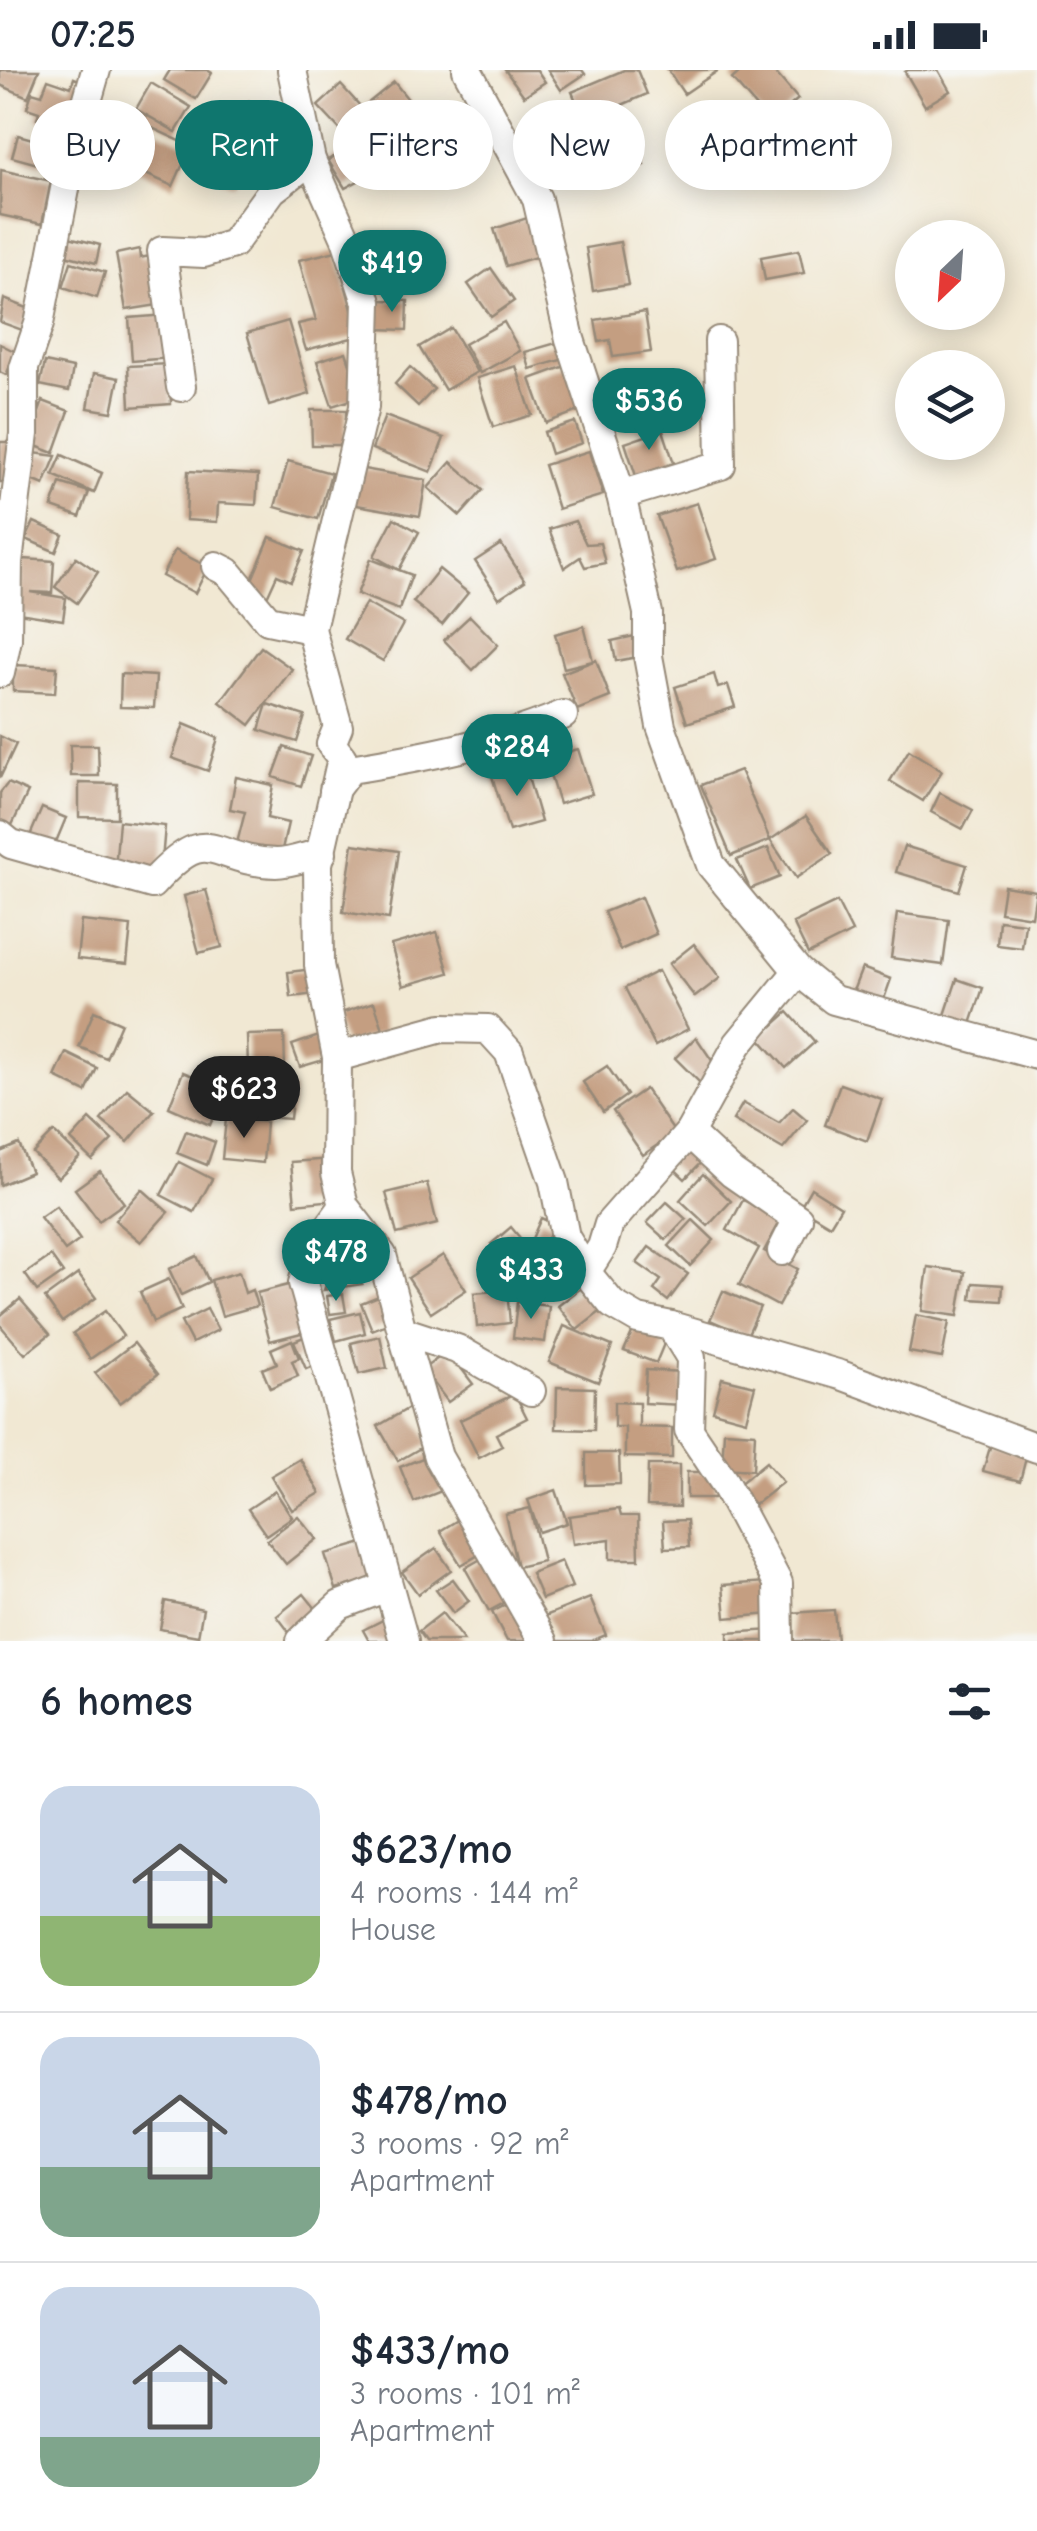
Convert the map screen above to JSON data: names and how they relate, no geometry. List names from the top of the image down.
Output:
{
  "north": "bottom left",
  "page": {
    "status": "07:25",
    "chip": [
      "Buy",
      "Rent",
      "Filters",
      "New",
      "Apartment"
    ],
    "price": [
      "$419",
      "$536",
      "$284",
      "$623",
      "$478",
      "$433"
    ],
    "heading": "6 homes",
    "list": [
      {
        "name": "$623/mo",
        "note": "4 rooms · 144 m² · House"
      },
      {
        "name": "$478/mo",
        "note": "3 rooms · 92 m² · Apartment"
      },
      {
        "name": "$433/mo",
        "note": "3 rooms · 101 m² · Apartment"
      }
    ]
  }
}
